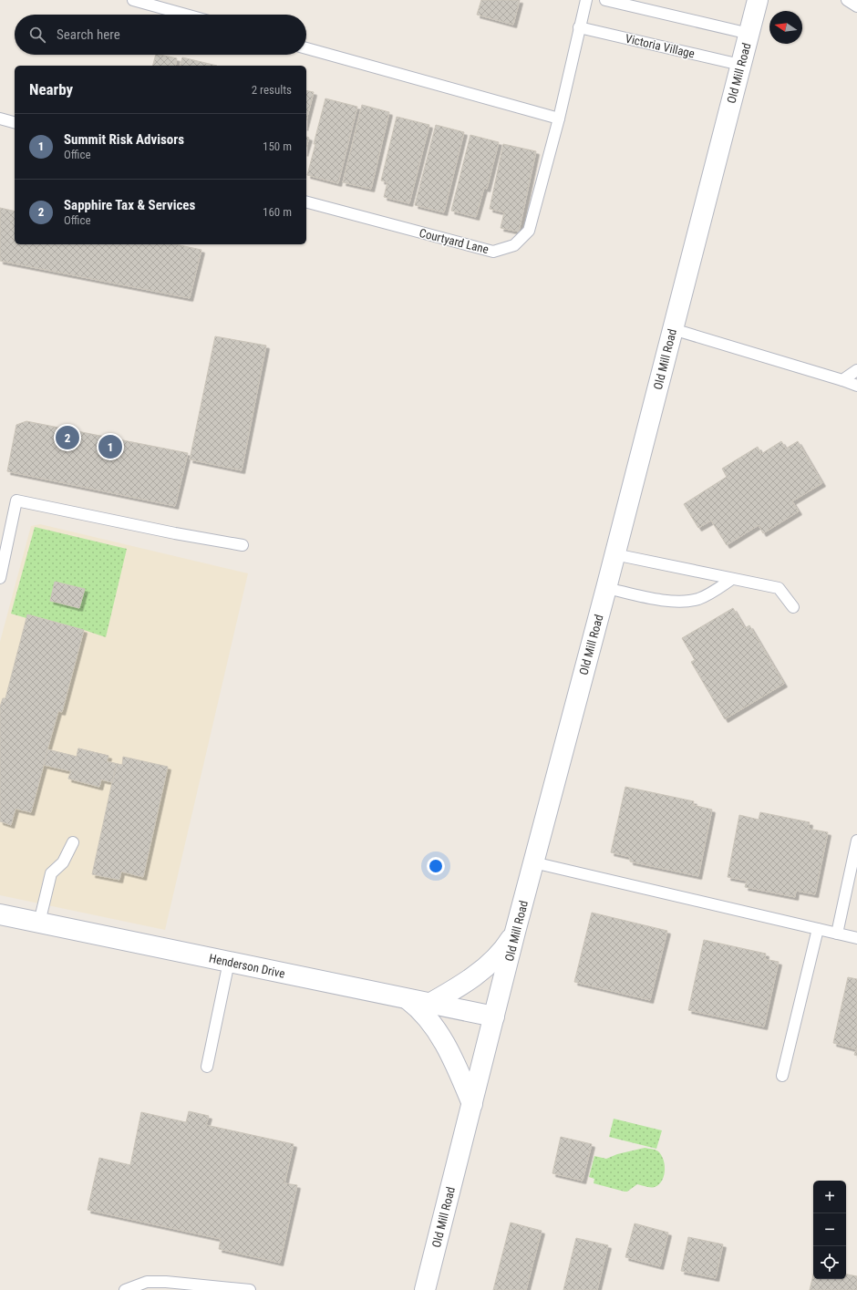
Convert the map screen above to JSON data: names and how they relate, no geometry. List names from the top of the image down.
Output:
{
  "streets": {
    "street": ["Old Mill Road", "Henderson Drive"],
    "lane": ["Victoria Village", "Courtyard Lane"]
  },
  "crossings": [
    ["Victoria Village", "Old Mill Road"],
    ["Victoria Village", "Courtyard Lane"],
    ["Old Mill Road", "Henderson Drive"]
  ],
  "north": "left",
  "page": {
    "search": "Search here",
    "heading": ["Nearby", "2 results"],
    "list": [
      {
        "mark": "1",
        "name": "Summit Risk Advisors",
        "note": "Office",
        "value": "150 m"
      },
      {
        "mark": "2",
        "name": "Sapphire Tax & Services",
        "note": "Office",
        "value": "160 m"
      }
    ],
    "pins": ["2", "1"],
    "map_buttons": ["+", "−"]
  }
}
